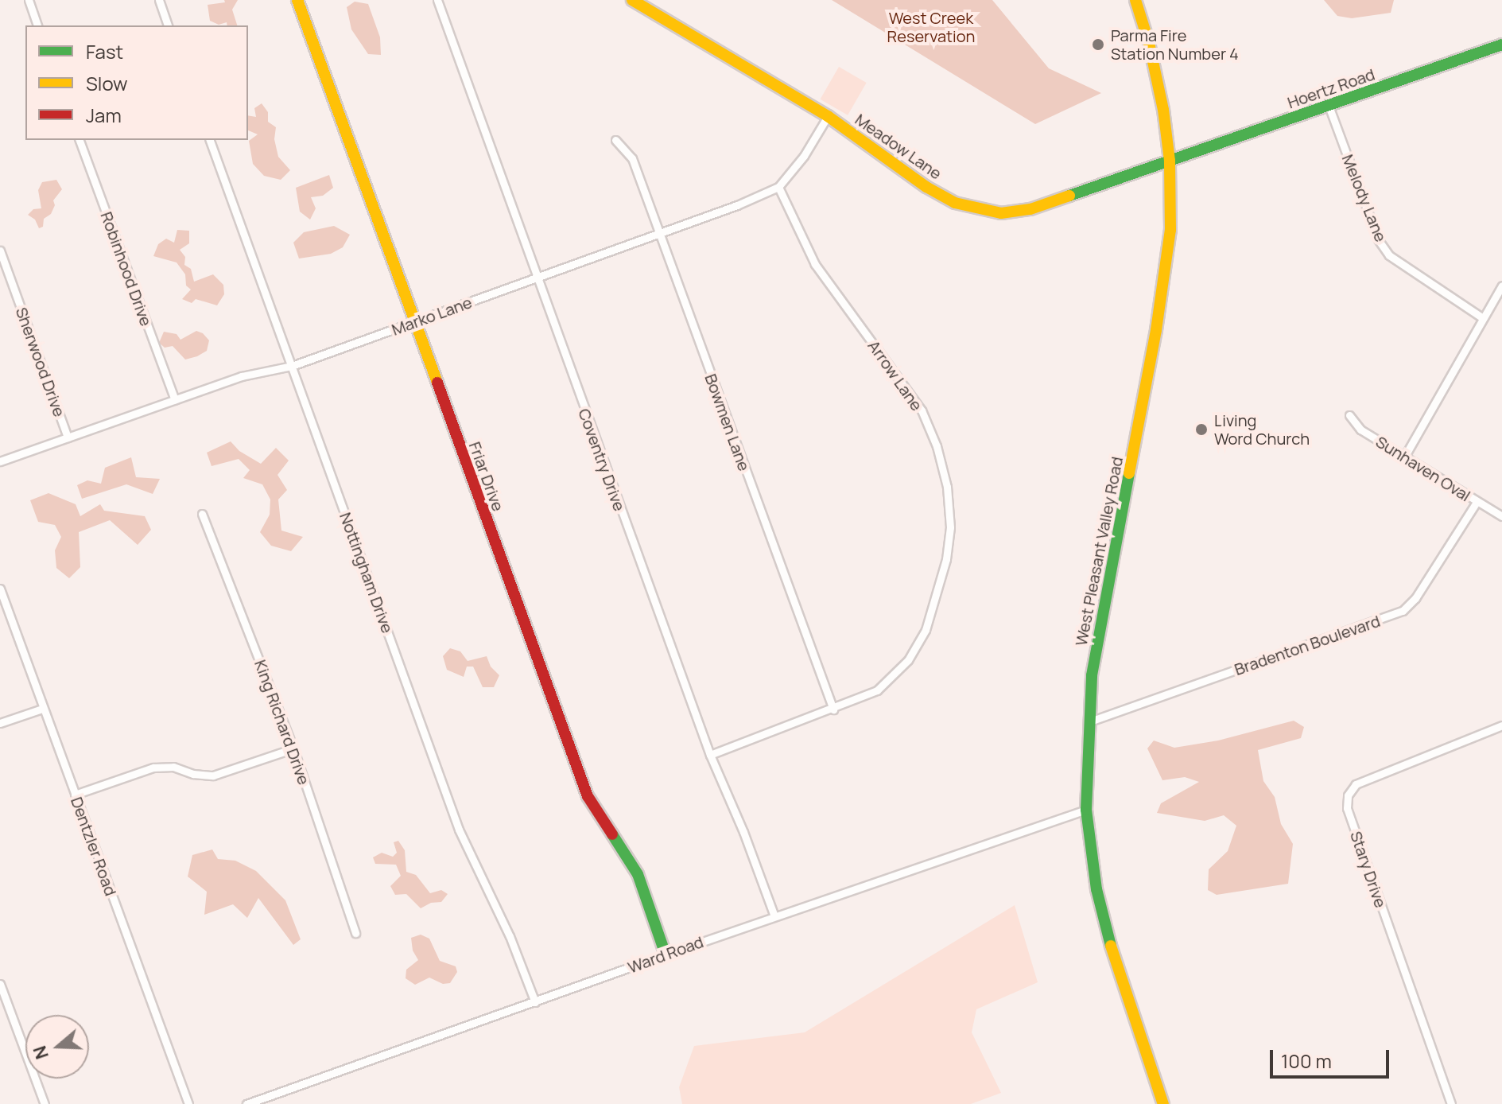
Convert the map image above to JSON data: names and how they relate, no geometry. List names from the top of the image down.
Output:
{
  "streets": {
    "street": [
      "Hoertz Road",
      "Meadow Lane",
      "Melody Lane",
      "Robinhood Drive",
      "Marko Lane",
      "Sherwood Drive",
      "Arrow Lane",
      "Bowmen Lane",
      "Coventry Drive",
      "Sunhaven Oval",
      "Friar Drive",
      "West Pleasant Valley Road",
      "Nottingham Drive",
      "Bradenton Boulevard",
      "King Richard Drive",
      "Dentzler Road",
      "Stary Drive",
      "Ward Road"
    ]
  },
  "crossings": [
    ["Hoertz Road", "Meadow Lane"],
    ["Hoertz Road", "Melody Lane"],
    ["Hoertz Road", "West Pleasant Valley Road"],
    ["Meadow Lane", "Marko Lane"],
    ["Meadow Lane", "West Pleasant Valley Road"],
    ["Robinhood Drive", "Marko Lane"],
    ["Marko Lane", "Sherwood Drive"],
    ["Marko Lane", "Arrow Lane"],
    ["Marko Lane", "Bowmen Lane"],
    ["Marko Lane", "Coventry Drive"],
    ["Marko Lane", "Friar Drive"],
    ["Marko Lane", "Nottingham Drive"],
    ["Arrow Lane", "Bowmen Lane"],
    ["Arrow Lane", "Coventry Drive"],
    ["Coventry Drive", "Ward Road"],
    ["Sunhaven Oval", "Bradenton Boulevard"],
    ["Friar Drive", "Ward Road"],
    ["West Pleasant Valley Road", "Bradenton Boulevard"],
    ["West Pleasant Valley Road", "Ward Road"],
    ["Nottingham Drive", "Ward Road"]
  ],
  "parks": ["West Creek Reservation"],
  "places": ["Parma Fire Station Number 4", "Living Word Church"],
  "legend": ["Fast", "Slow", "Jam"],
  "scale_bar": "100 m",
  "north": "left"
}
